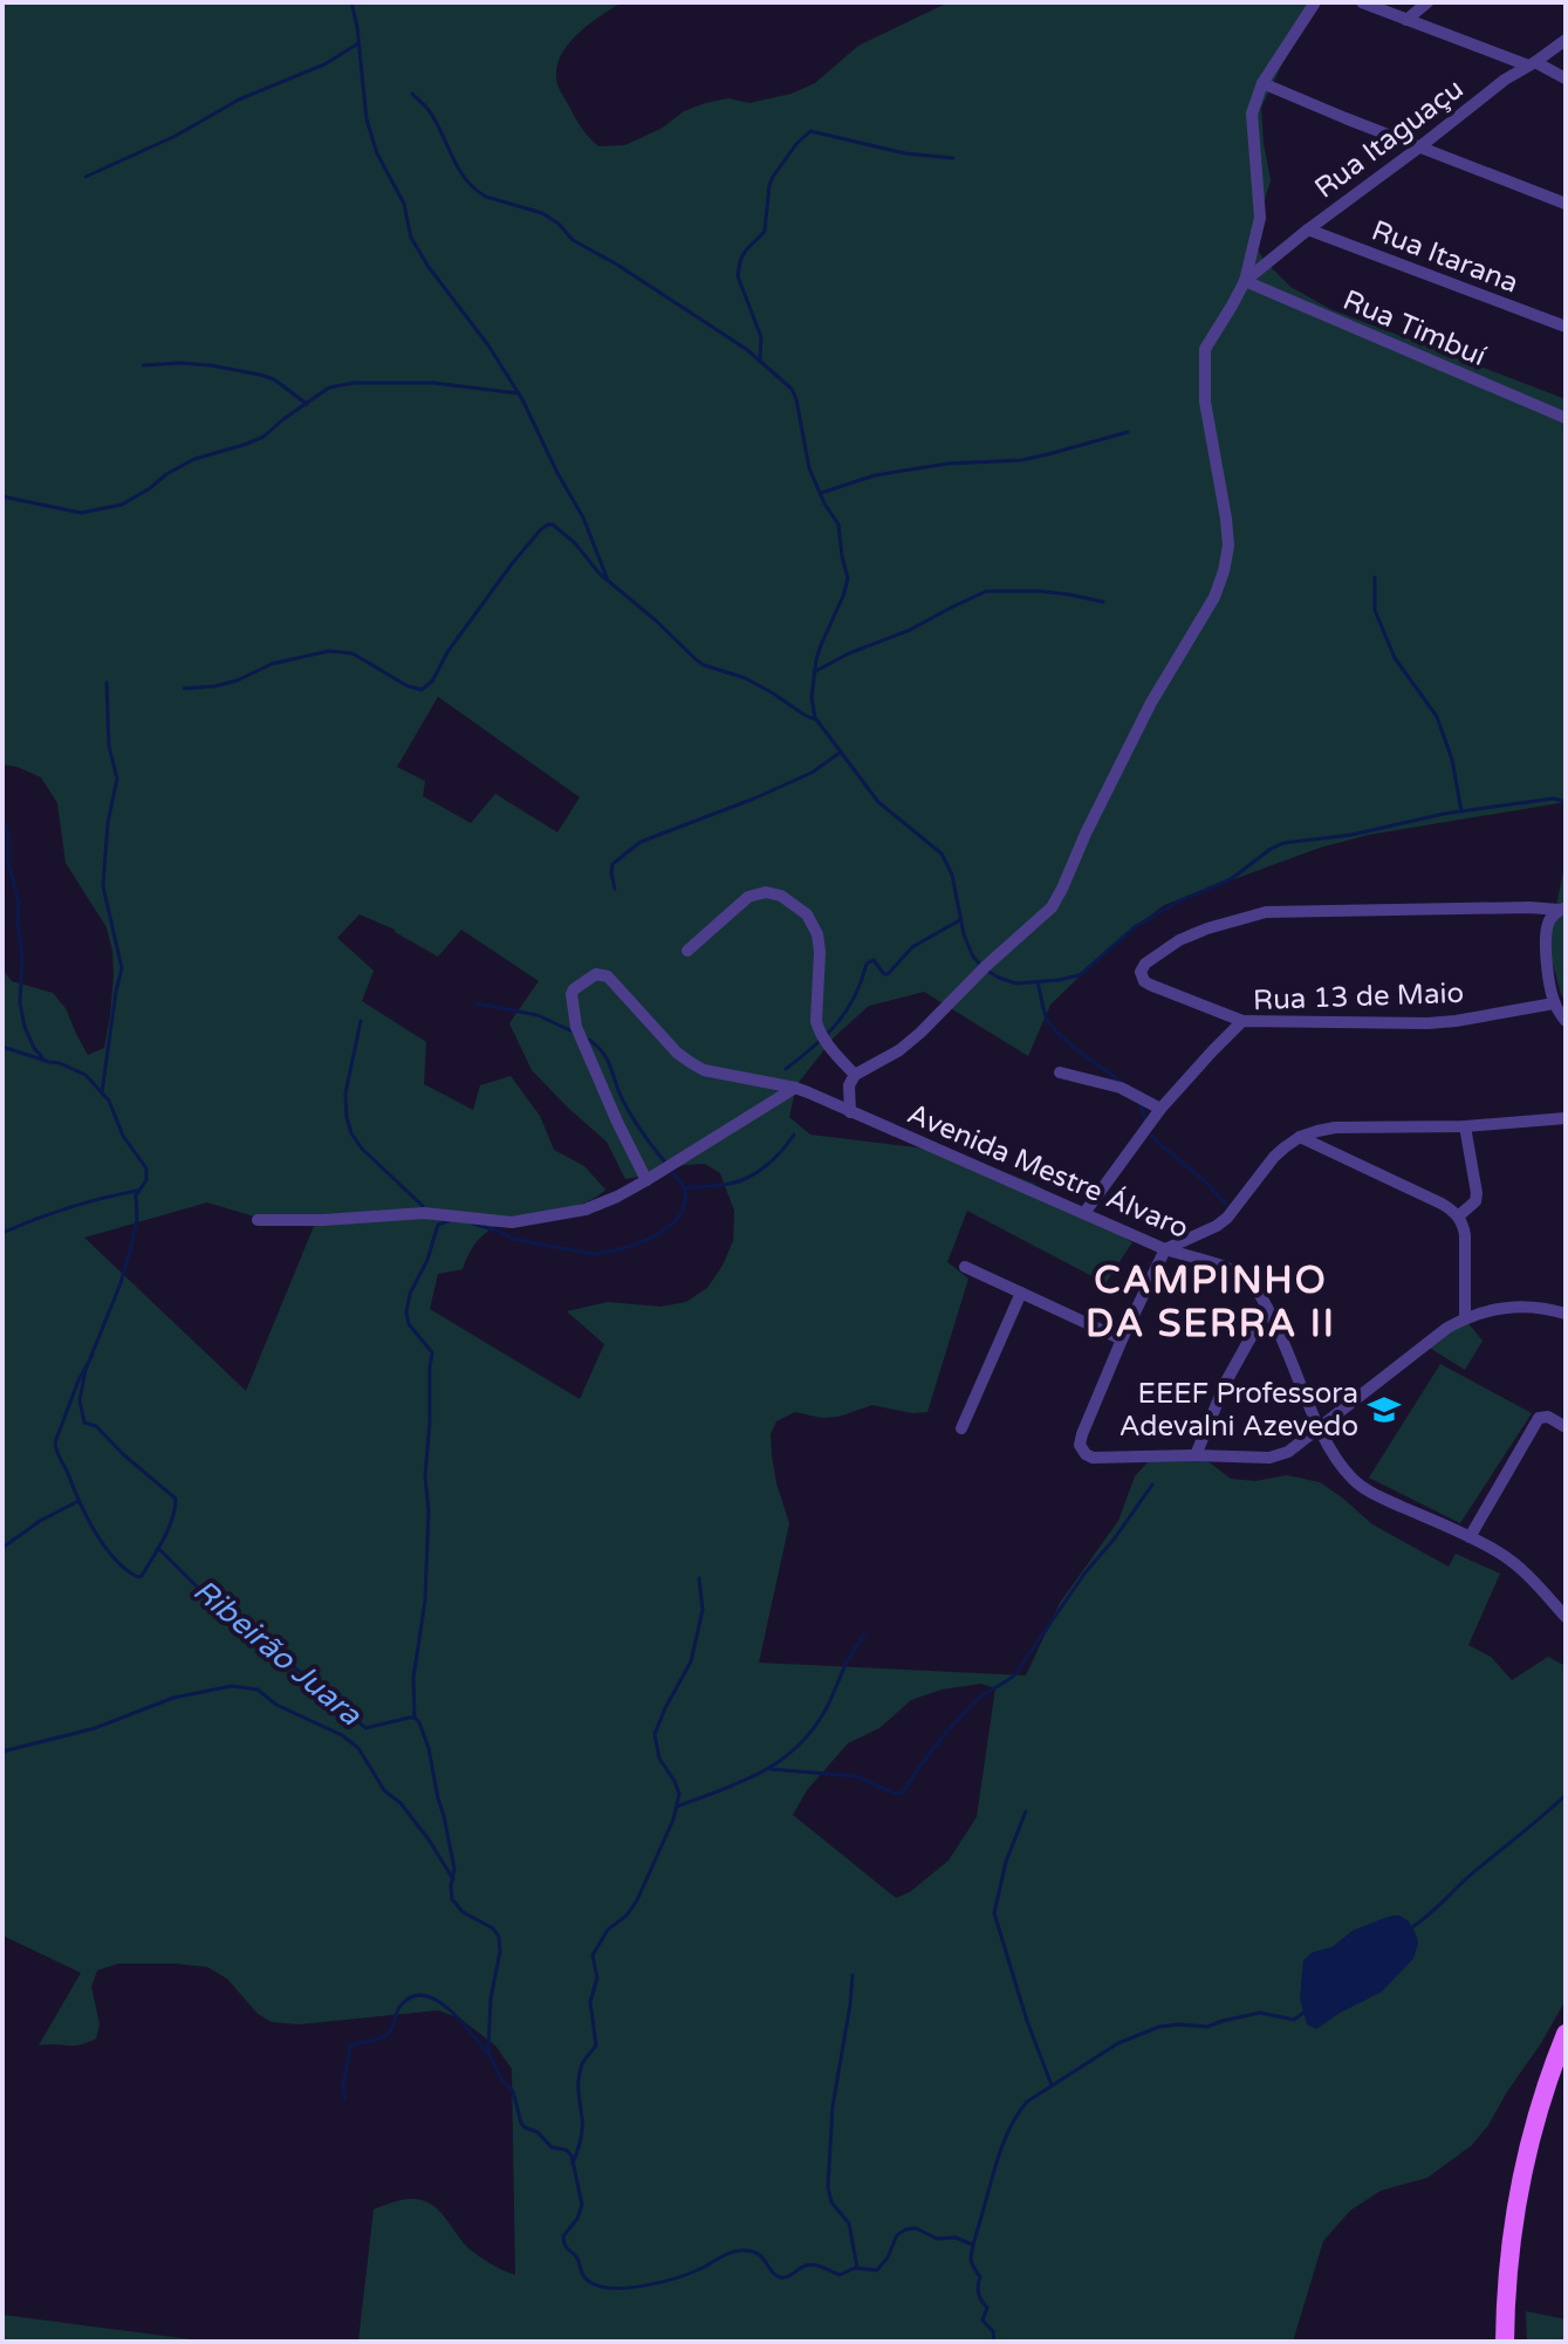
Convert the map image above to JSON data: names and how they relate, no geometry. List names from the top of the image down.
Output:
{
  "streets": {
    "street": [
      "Rua Itaguaçu",
      "Rua Itarana",
      "Rua Timbuí",
      "Rua 13 de Maio",
      "Avenida Mestre Álvaro"
    ]
  },
  "crossings": [
    ["Rua Itaguaçu", "Rua Itarana"],
    ["Rua Itaguaçu", "Rua Timbuí"],
    ["Rua 13 de Maio", "Avenida Mestre Álvaro"]
  ],
  "districts": ["CAMPINHO DA SERRA II"],
  "water": ["Ribeirão Juara"],
  "places": {
    "school or university": ["EEEF Professora Adevalni Azevedo"]
  }
}
